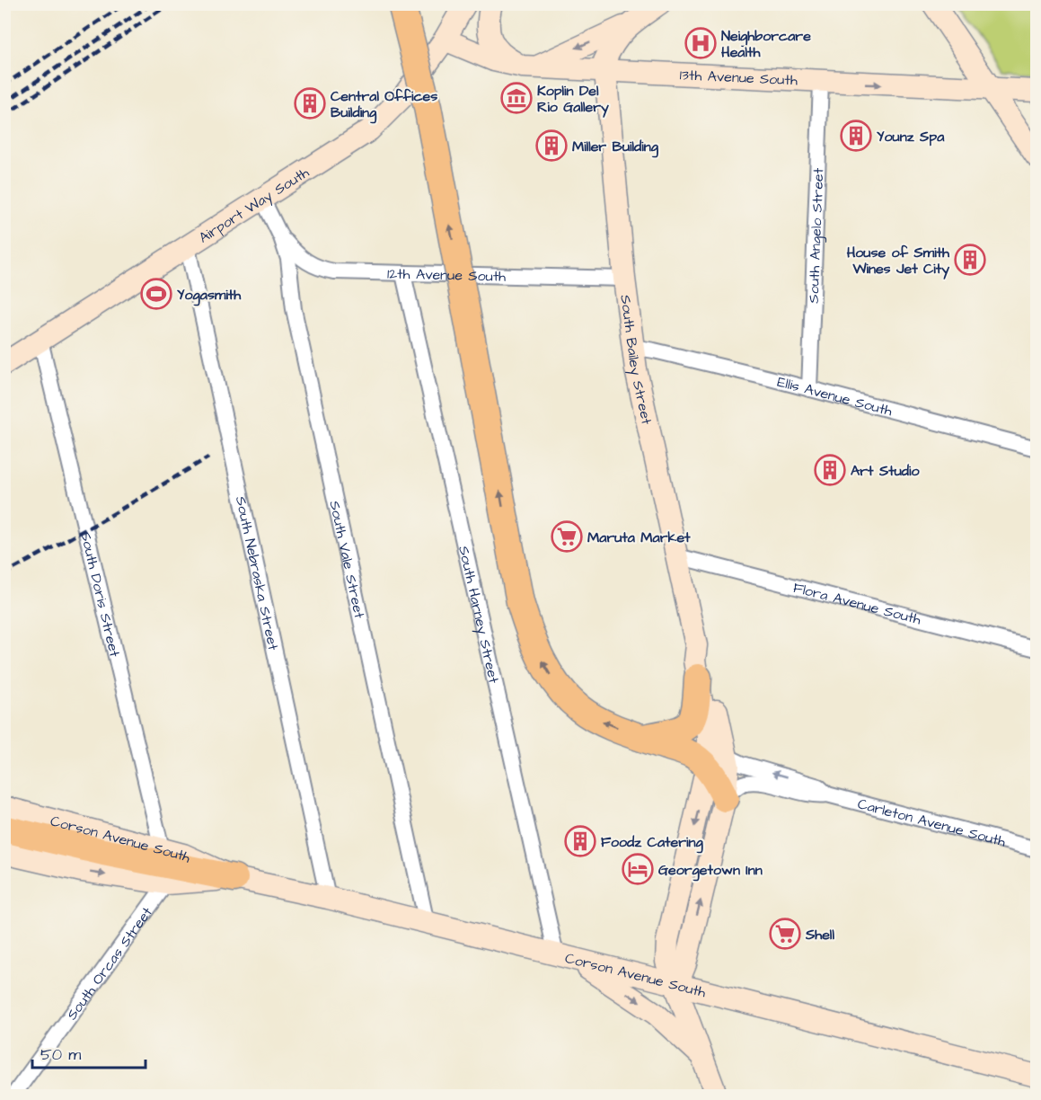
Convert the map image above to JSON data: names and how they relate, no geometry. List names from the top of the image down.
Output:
{
  "streets": {
    "street": [
      "13th Avenue South",
      "Airport Way South",
      "South Angelo Street",
      "12th Avenue South",
      "South Bailey Street",
      "Ellis Avenue South",
      "South Vale Street",
      "South Nebraska Street",
      "South Doris Street",
      "Flora Avenue South",
      "South Harney Street",
      "Carleton Avenue South",
      "Corson Avenue South",
      "South Orcas Street"
    ]
  },
  "crossings": [
    ["13th Avenue South", "Airport Way South"],
    ["13th Avenue South", "South Angelo Street"],
    ["13th Avenue South", "South Bailey Street"],
    ["Airport Way South", "South Vale Street"],
    ["Airport Way South", "South Nebraska Street"],
    ["Airport Way South", "South Doris Street"],
    ["South Angelo Street", "Ellis Avenue South"],
    ["12th Avenue South", "South Bailey Street"],
    ["12th Avenue South", "South Vale Street"],
    ["12th Avenue South", "South Harney Street"],
    ["South Bailey Street", "Ellis Avenue South"],
    ["South Bailey Street", "Flora Avenue South"],
    ["South Bailey Street", "Carleton Avenue South"],
    ["South Bailey Street", "Corson Avenue South"],
    ["South Vale Street", "Corson Avenue South"],
    ["South Nebraska Street", "Corson Avenue South"],
    ["South Doris Street", "Corson Avenue South"],
    ["South Harney Street", "Corson Avenue South"],
    ["Corson Avenue South", "South Orcas Street"]
  ],
  "places": {
    "hospital": ["Neighborcare Health"],
    "museum": ["Koplin Del Rio Gallery"],
    "building": [
      "Central Offices Building",
      "Younz Spa",
      "Miller Building",
      "House of Smith Wines Jet City",
      "Art Studio",
      "Foodz Catering"
    ],
    "sports": ["Yogasmith"],
    "supermarket": ["Maruta Market", "Shell"],
    "hotel": ["Georgetown Inn"]
  },
  "scale_bar": "50 m"
}
